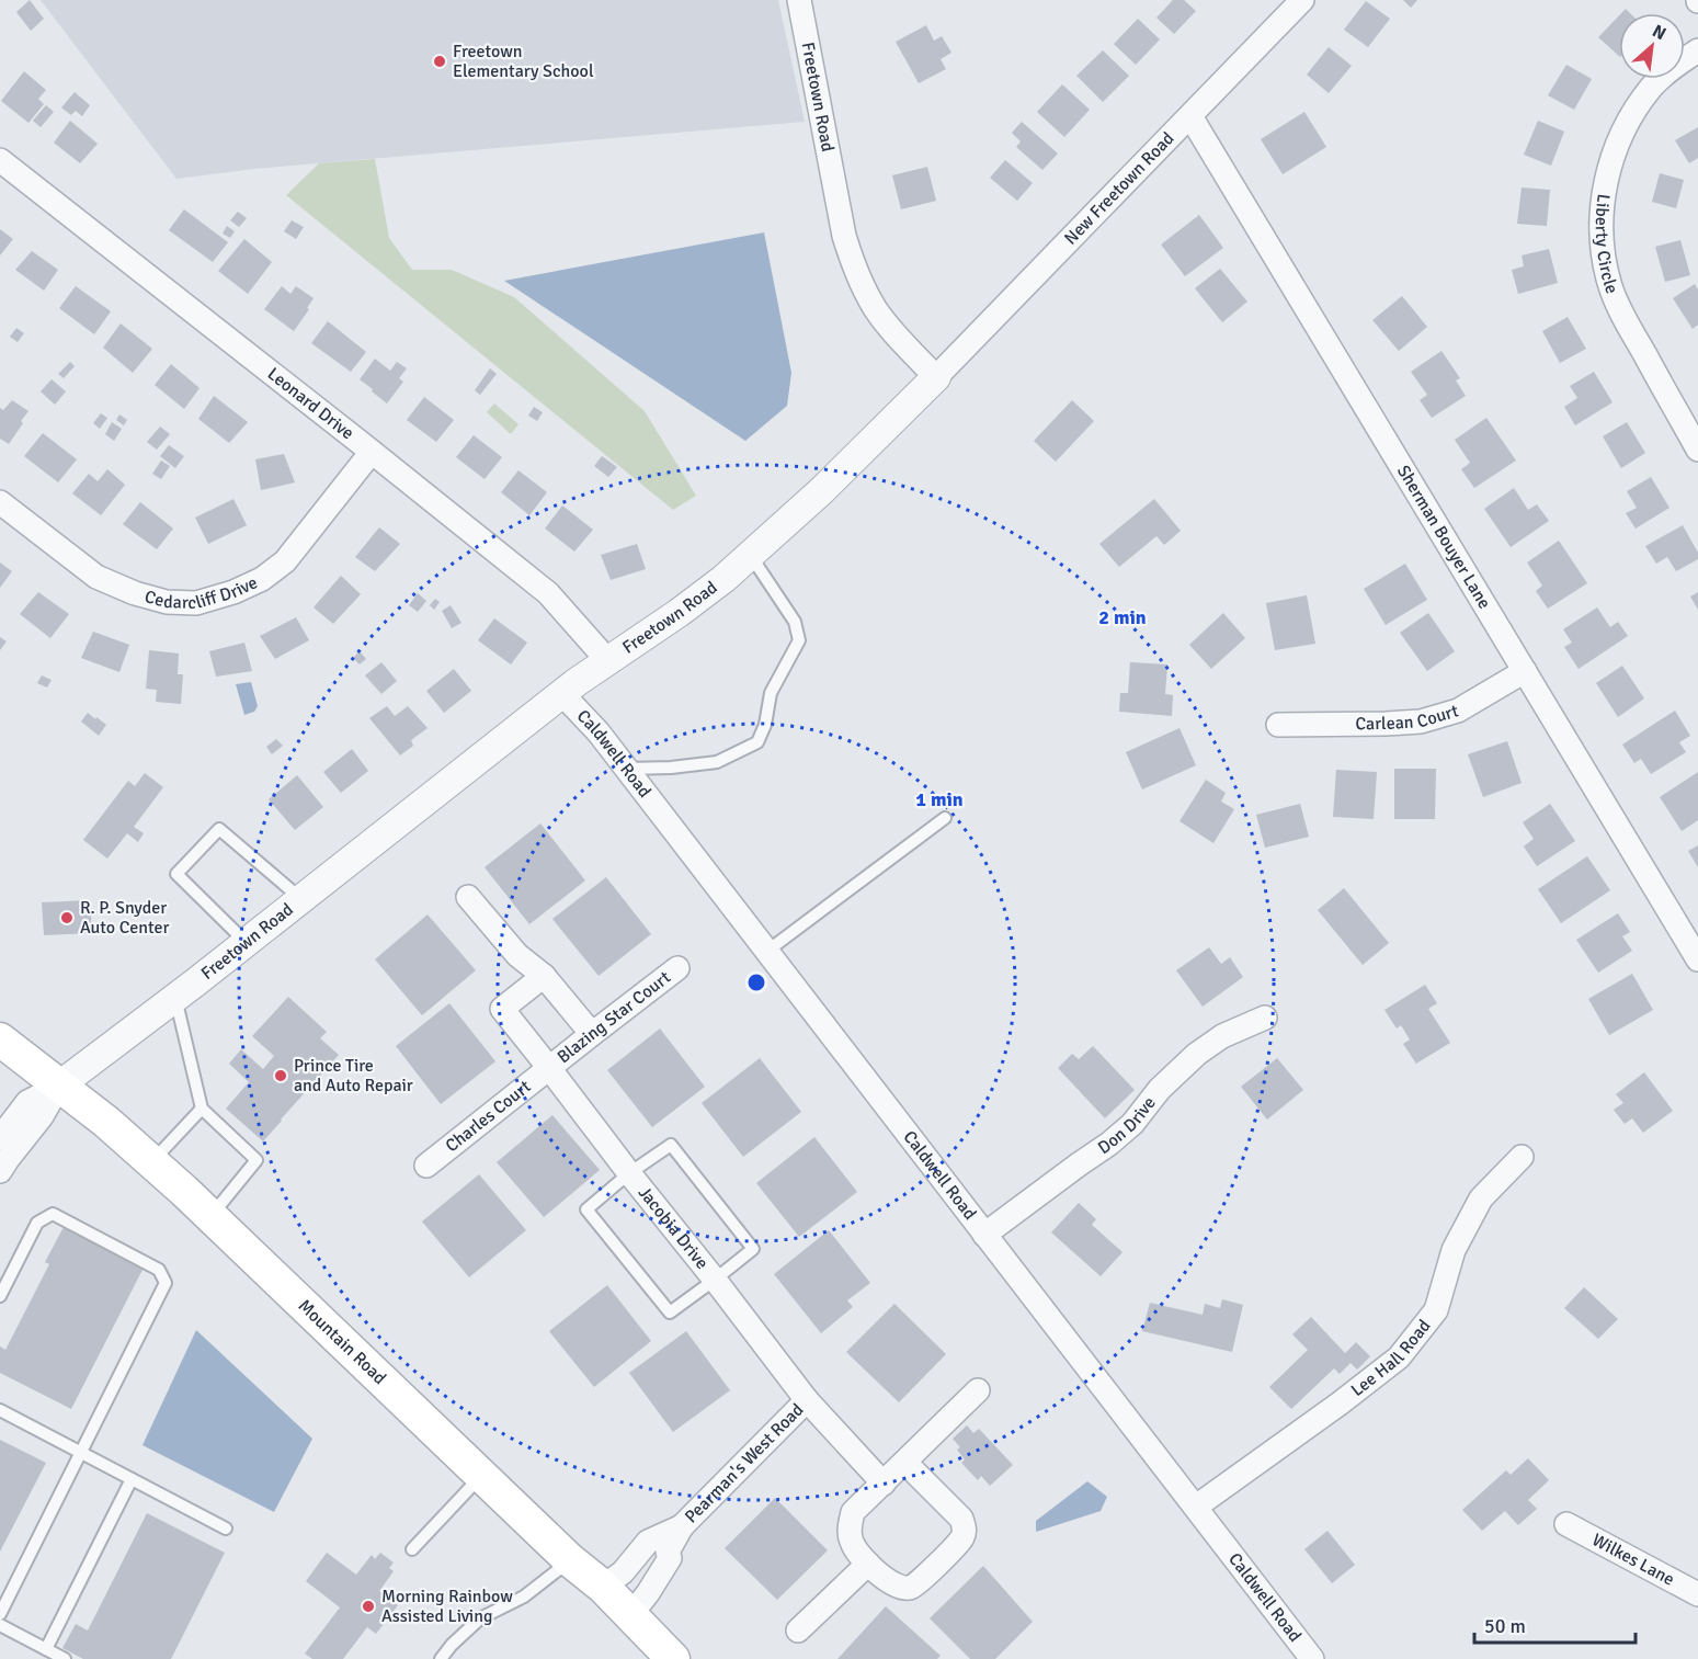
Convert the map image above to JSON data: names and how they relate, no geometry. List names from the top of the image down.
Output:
{
  "streets": {
    "main road": ["Mountain Road"],
    "street": [
      "Freetown Road",
      "New Freetown Road",
      "Liberty Circle",
      "Leonard Drive",
      "Sherman Bouyer Lane",
      "Cedarcliff Drive",
      "Carlean Court",
      "Caldwell Road",
      "Blazing Star Court",
      "Charles Court",
      "Don Drive",
      "Jacobia Drive",
      "Lee Hall Road",
      "Pearman's West Road",
      "Wilkes Lane"
    ]
  },
  "crossings": [
    ["Freetown Road", "New Freetown Road"],
    ["Freetown Road", "Leonard Drive"],
    ["Freetown Road", "Caldwell Road"],
    ["Freetown Road", "Mountain Road"],
    ["New Freetown Road", "Sherman Bouyer Lane"],
    ["Leonard Drive", "Cedarcliff Drive"],
    ["Sherman Bouyer Lane", "Carlean Court"],
    ["Caldwell Road", "Don Drive"],
    ["Caldwell Road", "Lee Hall Road"],
    ["Blazing Star Court", "Charles Court"],
    ["Blazing Star Court", "Jacobia Drive"],
    ["Charles Court", "Jacobia Drive"],
    ["Jacobia Drive", "Pearman's West Road"],
    ["Mountain Road", "Pearman's West Road"]
  ],
  "places": [
    "Freetown Elementary School",
    "R. P. Snyder Auto Center",
    "Prince Tire and Auto Repair",
    "Morning Rainbow Assisted Living"
  ],
  "scale_bar": "50 m",
  "north": "top right",
  "rings": ["2 min", "1 min"]
}
